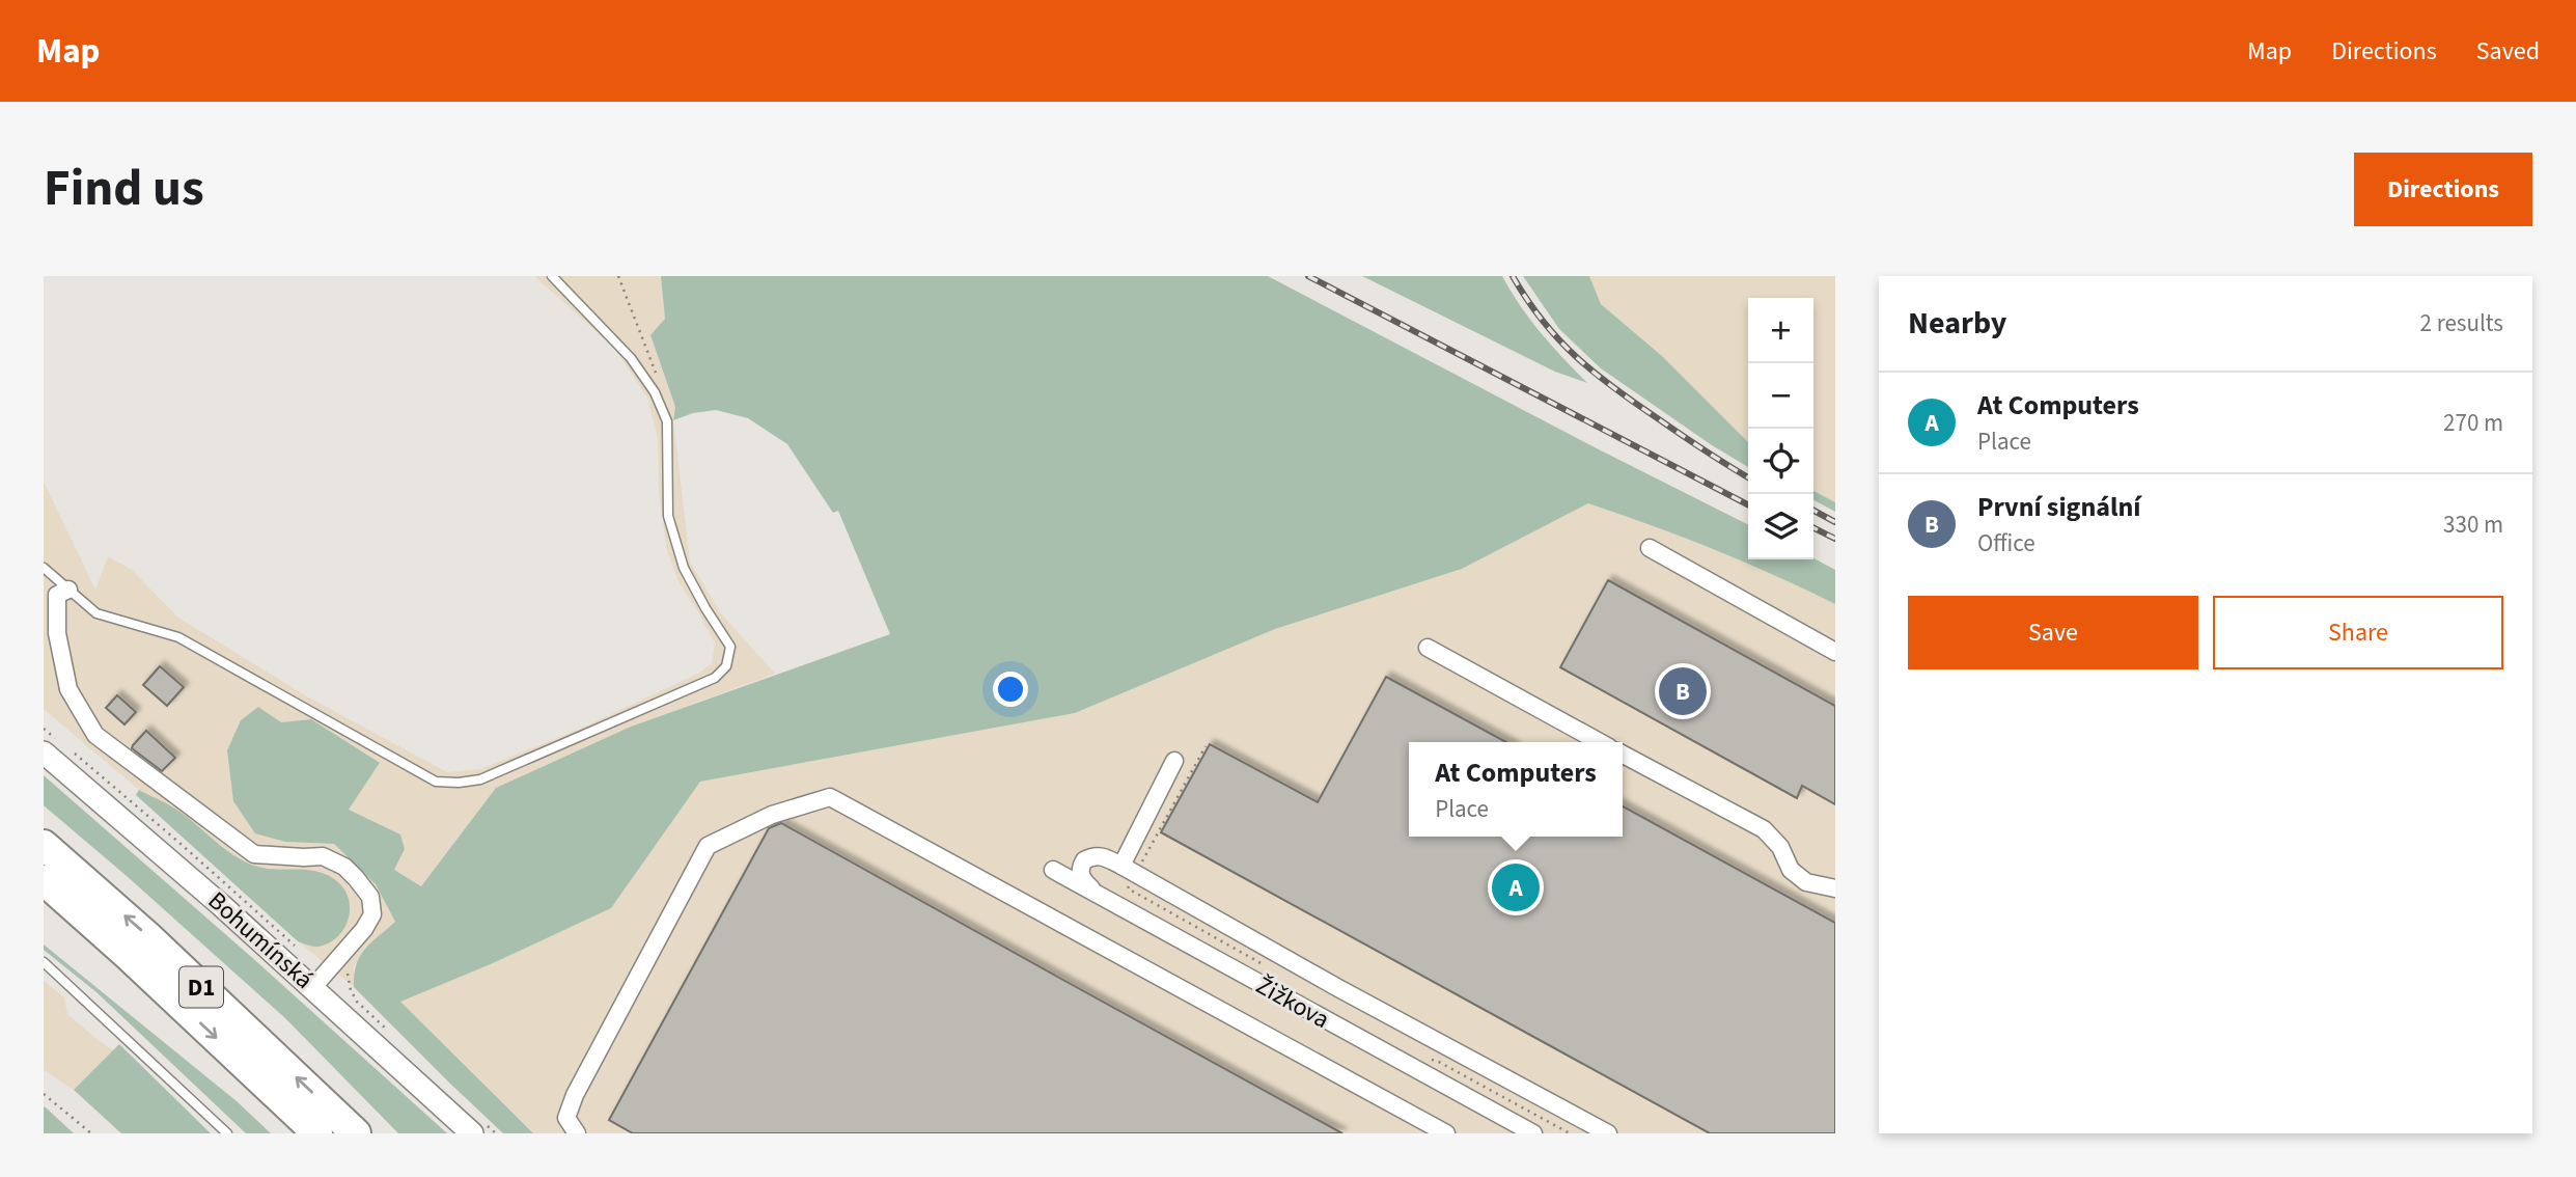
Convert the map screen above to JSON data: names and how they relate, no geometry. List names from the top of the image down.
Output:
{
  "streets": {
    "highway": ["D1"],
    "main road": ["Bohumínská"],
    "street": ["Žižkova"]
  },
  "page": {
    "header": "Map",
    "nav": ["Map", "Directions", "Saved"],
    "title": "Find us",
    "buttons": [
      "Directions",
      ["Save", "Share"]
    ],
    "heading": ["Nearby", "2 results"],
    "map_buttons": ["+", "−"],
    "list": [
      {
        "mark": "A",
        "name": "At Computers",
        "note": "Place",
        "value": "270 m"
      },
      {
        "mark": "B",
        "name": "První signální",
        "note": "Office",
        "value": "330 m"
      }
    ],
    "pins": ["B", "A"],
    "popup": ["At Computers", "Place"]
  }
}
